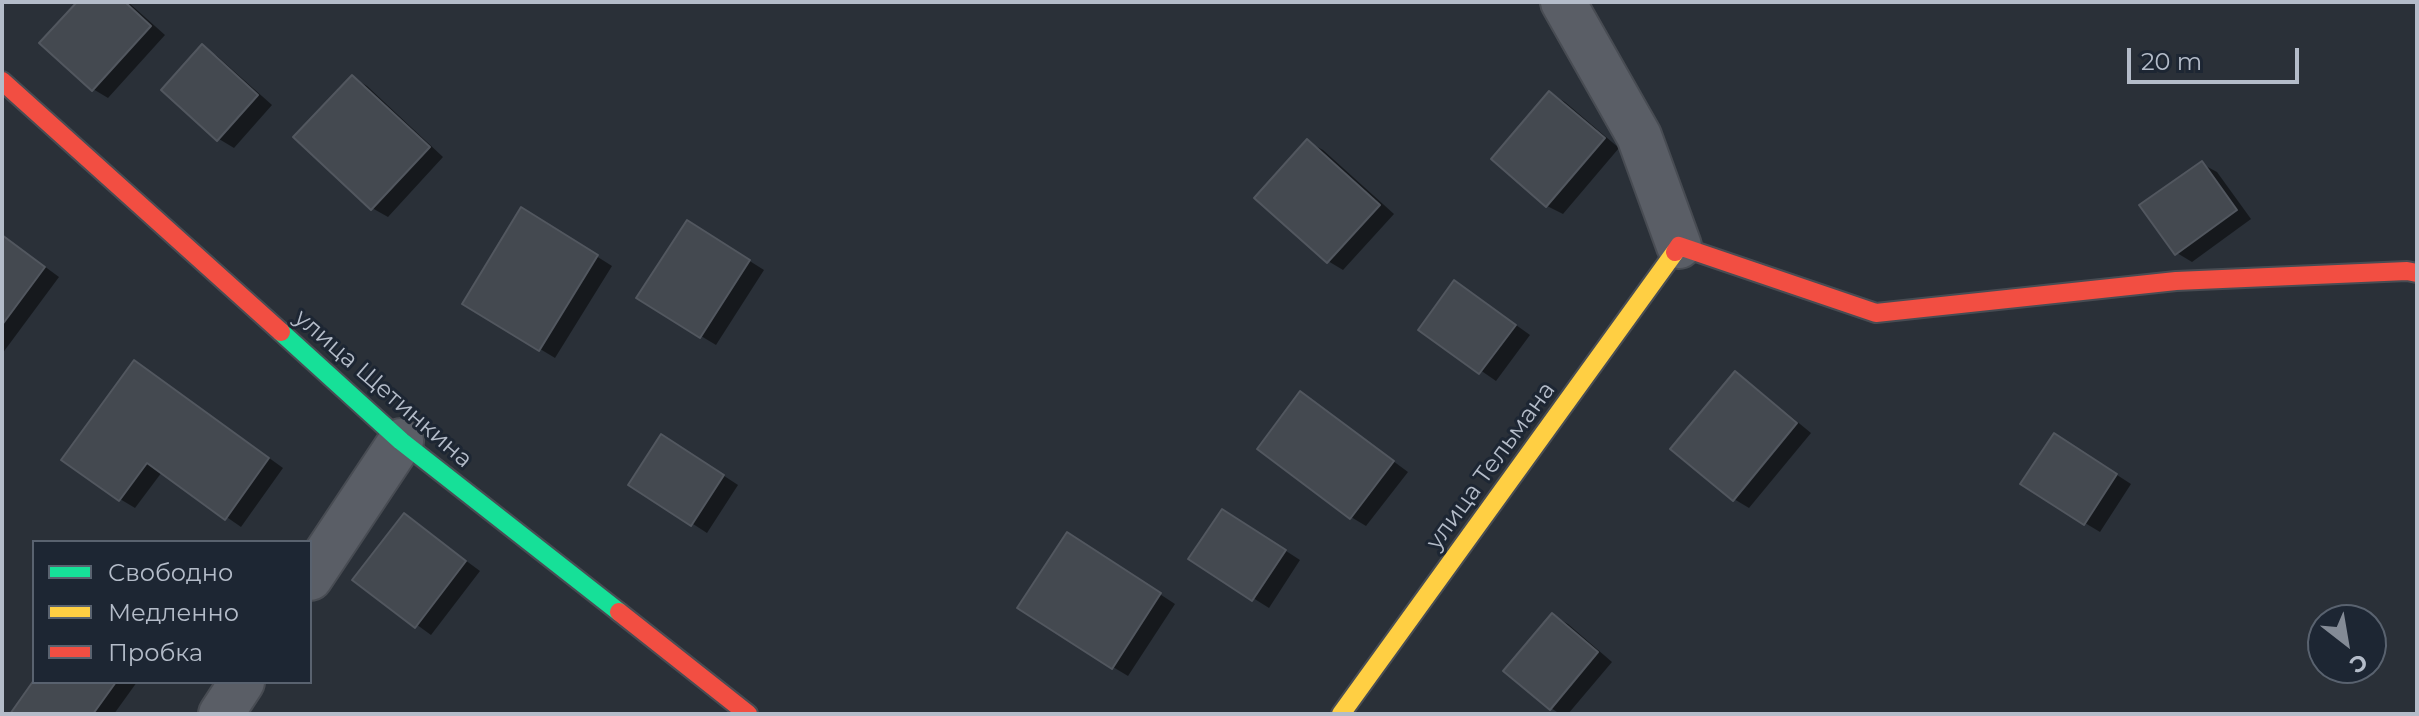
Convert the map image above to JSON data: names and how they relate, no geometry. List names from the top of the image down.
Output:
{
  "streets": {
    "street": ["улица Щетинкина", "улица Тельмана"]
  },
  "legend": ["Свободно", "Медленно", "Пробка"],
  "scale_bar": "20 m",
  "north": "bottom right"
}
